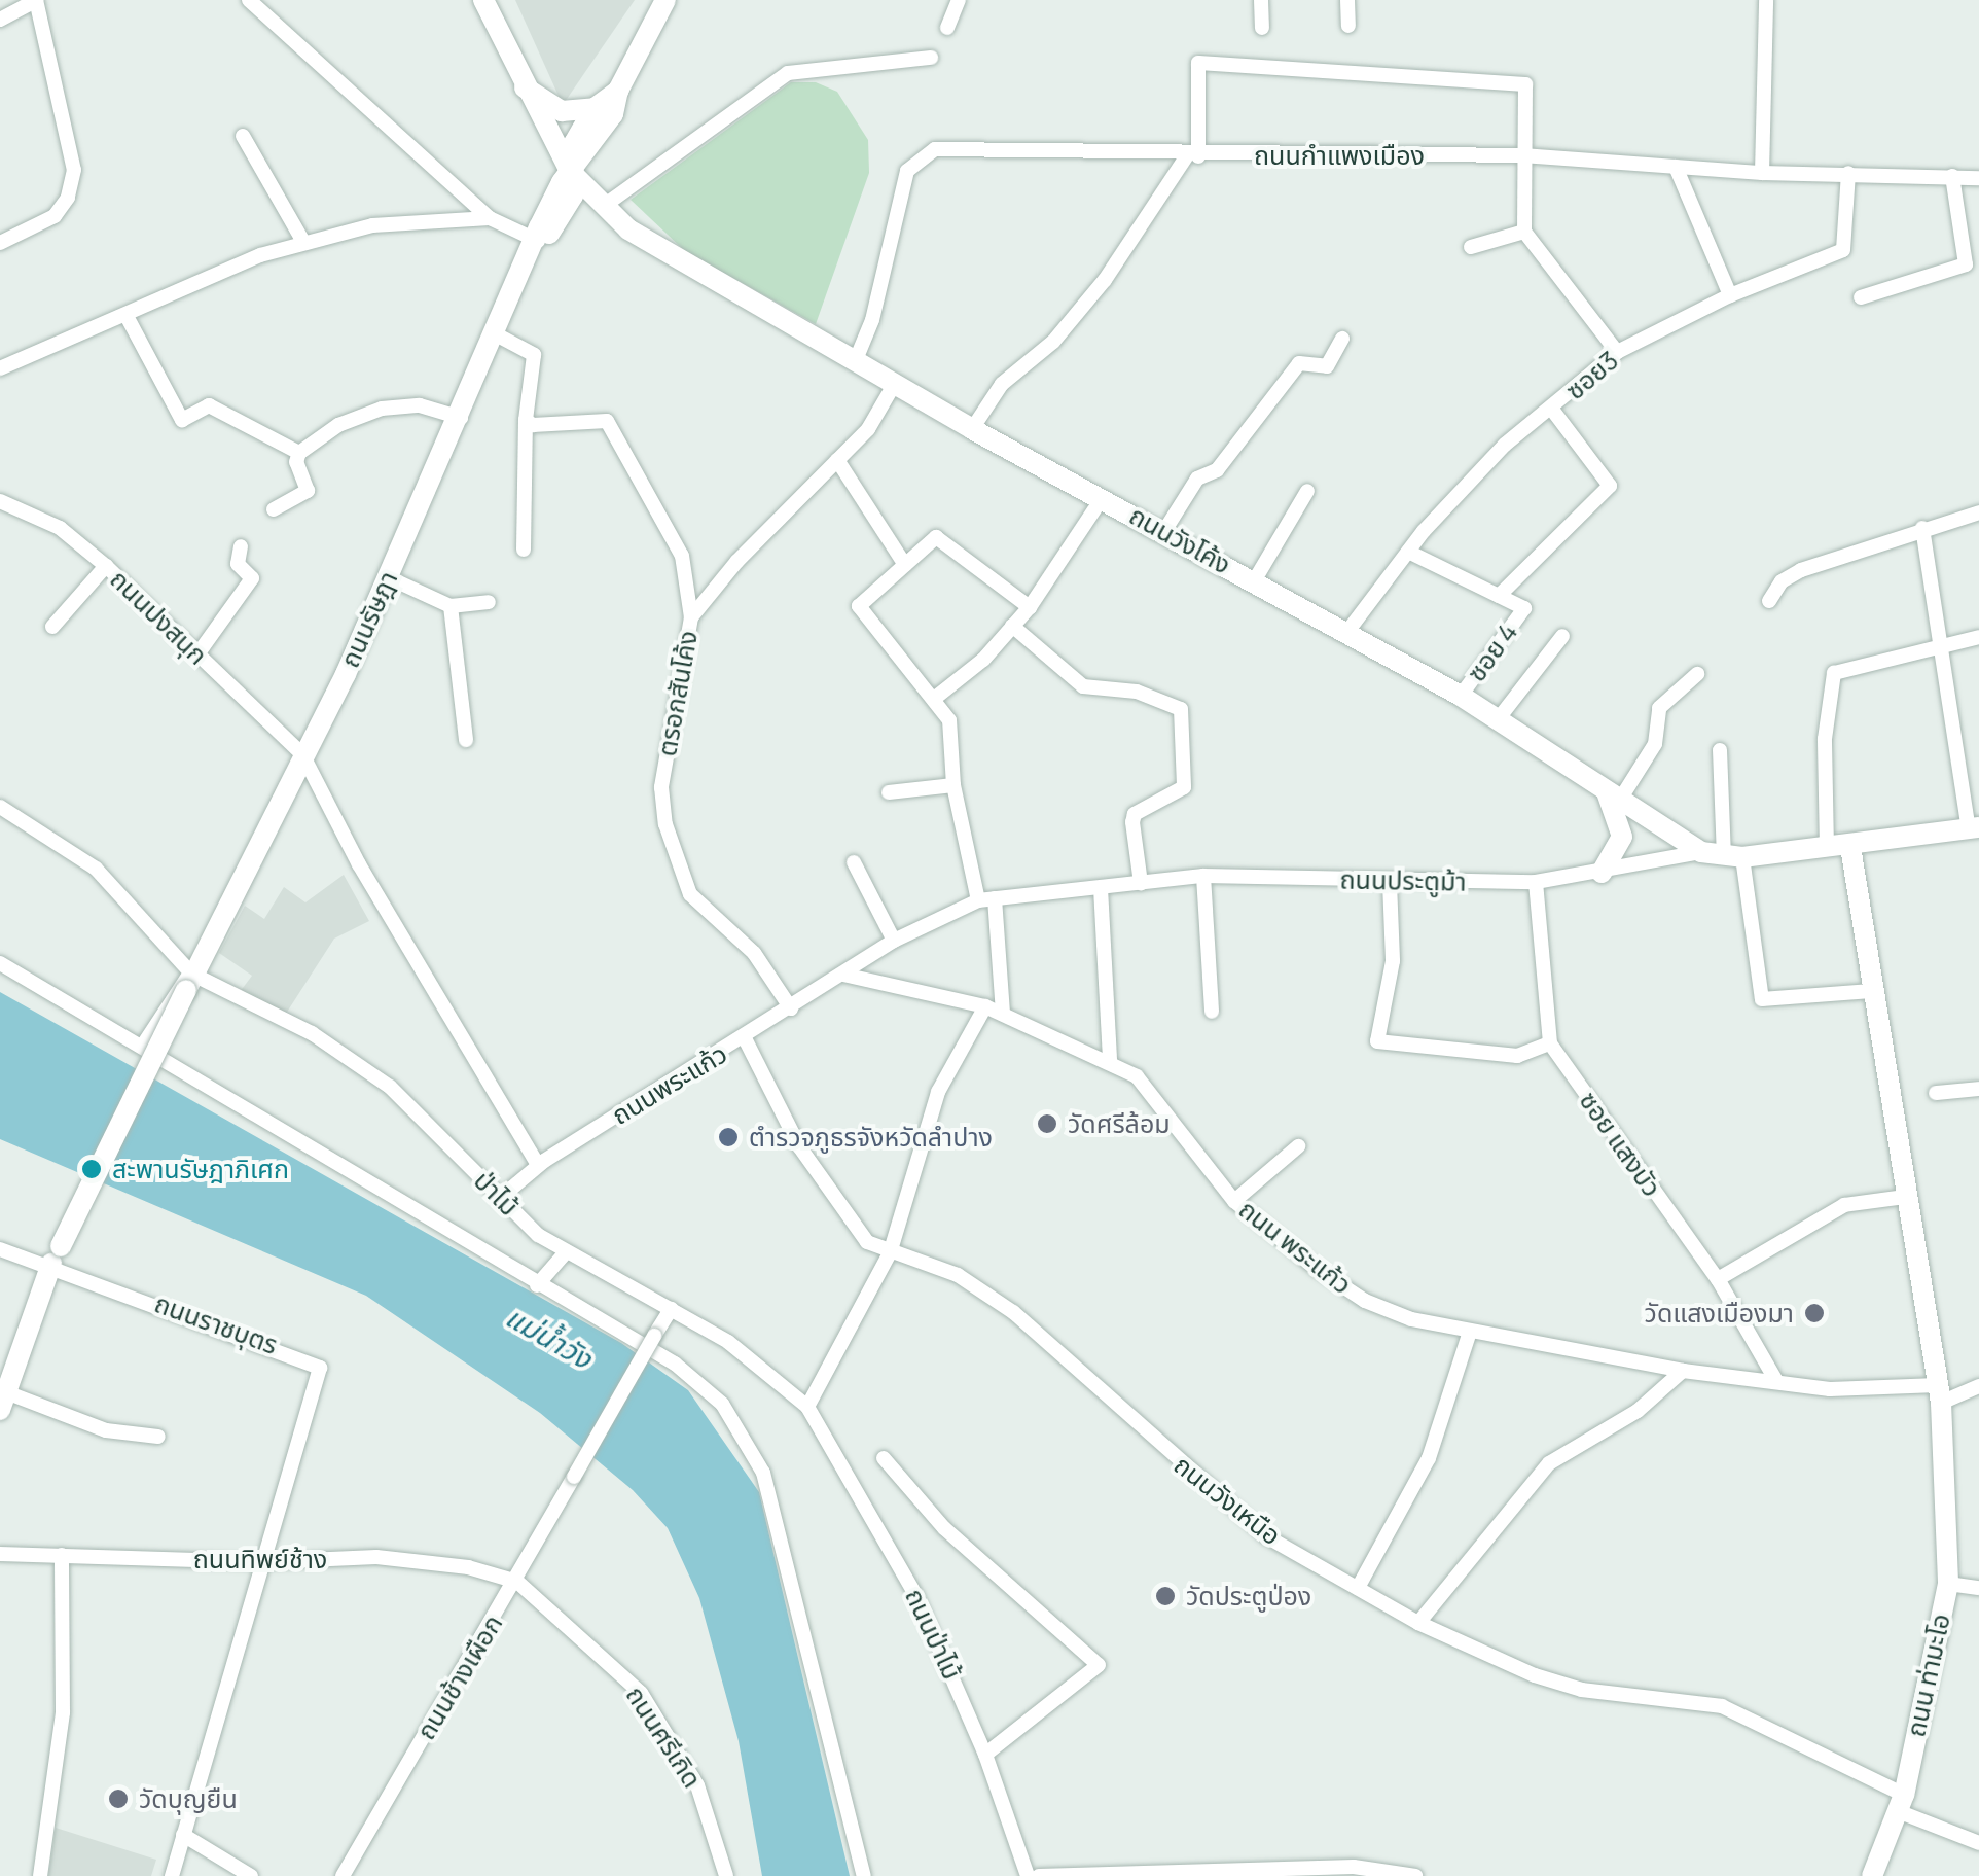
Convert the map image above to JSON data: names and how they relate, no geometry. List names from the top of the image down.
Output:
{
  "streets": {
    "street": [
      "ถนนกำแพงเมือง",
      "ซอย3",
      "ถนนวังโค้ง",
      "ถนนปงสนุก",
      "ถนนรัษฎา",
      "ซอย 4",
      "ตรอกสันโค้ง",
      "ถนนประตูม้า",
      "ถนนพระแก้ว",
      "ซอย แสงบัว",
      "ป่าไม้",
      "ถนน พระแก้ว",
      "ถนนราชบุตร",
      "ถนนวังเหนือ",
      "ถนนทิพย์ช้าง",
      "ถนนป่าไม้",
      "ถนน ท่ามะโอ",
      "ถนนช้างเผือก",
      "ถนนศรีเกิด"
    ]
  },
  "crossings": [
    ["ถนนกำแพงเมือง", "ซอย3"],
    ["ถนนกำแพงเมือง", "ถนนวังโค้ง"],
    ["ซอย3", "ถนนวังโค้ง"],
    ["ถนนวังโค้ง", "ถนนรัษฎา"],
    ["ถนนวังโค้ง", "ซอย 4"],
    ["ถนนวังโค้ง", "ถนนประตูม้า"],
    ["ถนนปงสนุก", "ถนนรัษฎา"],
    ["ถนนปงสนุก", "ถนนพระแก้ว"],
    ["ถนนรัษฎา", "ป่าไม้"],
    ["ถนนรัษฎา", "ถนนราชบุตร"],
    ["ตรอกสันโค้ง", "ถนนพระแก้ว"],
    ["ถนนประตูม้า", "ถนนพระแก้ว"],
    ["ถนนประตูม้า", "ถนน พระแก้ว"],
    ["ถนนประตูม้า", "ถนน ท่ามะโอ"],
    ["ถนนพระแก้ว", "ป่าไม้"],
    ["ถนนพระแก้ว", "ถนน พระแก้ว"],
    ["ถนนพระแก้ว", "ถนนวังเหนือ"],
    ["ซอย แสงบัว", "ถนน พระแก้ว"],
    ["ป่าไม้", "ถนนป่าไม้"],
    ["ป่าไม้", "ถนนช้างเผือก"],
    ["ถนน พระแก้ว", "ถนน ท่ามะโอ"],
    ["ถนนราชบุตร", "ถนนทิพย์ช้าง"],
    ["ถนนวังเหนือ", "ถนน ท่ามะโอ"],
    ["ถนนทิพย์ช้าง", "ถนนช้างเผือก"],
    ["ถนนทิพย์ช้าง", "ถนนศรีเกิด"],
    ["ถนนช้างเผือก", "ถนนศรีเกิด"]
  ],
  "water": ["แม่น้ำวัง"],
  "places": [
    "วัดศรีล้อม",
    "ตำรวจภูธรจังหวัดลำปาง",
    "สะพานรัษฎาภิเศก",
    "วัดแสงเมืองมา",
    "วัดประตูป่อง",
    "วัดบุญยืน"
  ]
}
